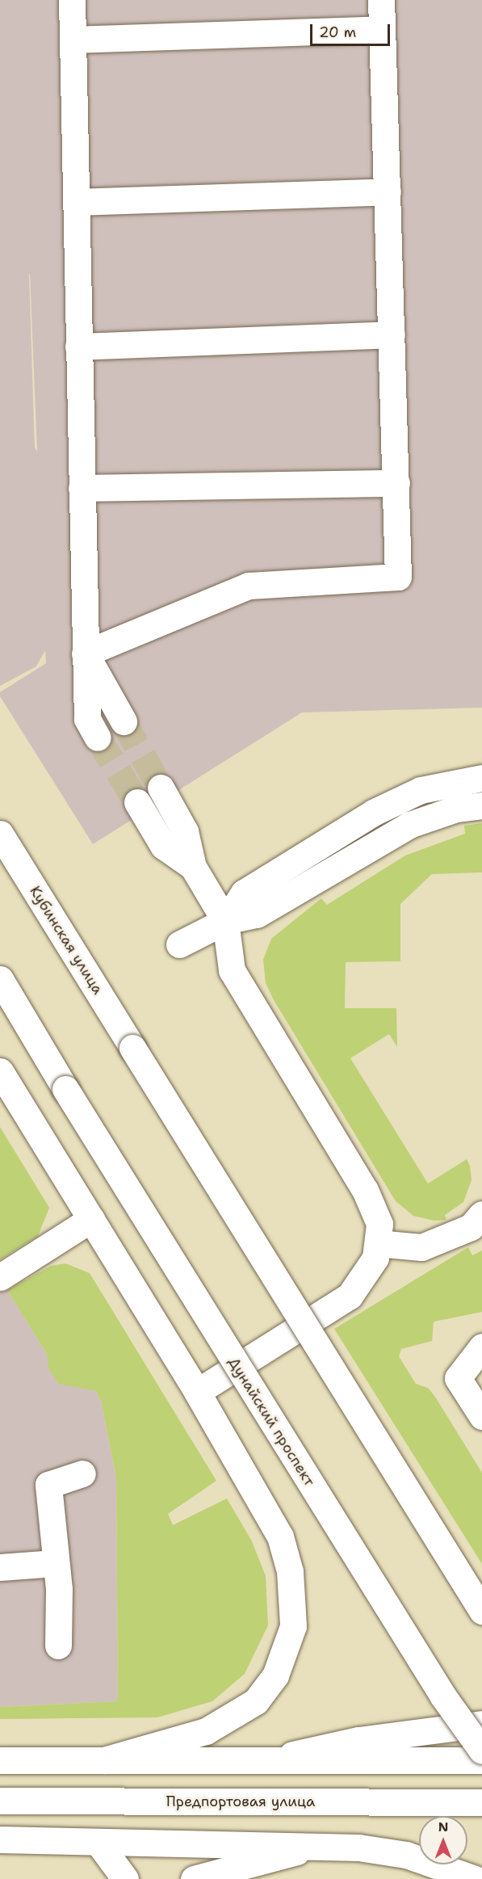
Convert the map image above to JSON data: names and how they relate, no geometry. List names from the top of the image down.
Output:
{
  "streets": {
    "main road": ["Кубинская улица", "Дунайский проспект", "Предпортовая улица"]
  },
  "scale_bar": "20 m",
  "north": "top"
}
